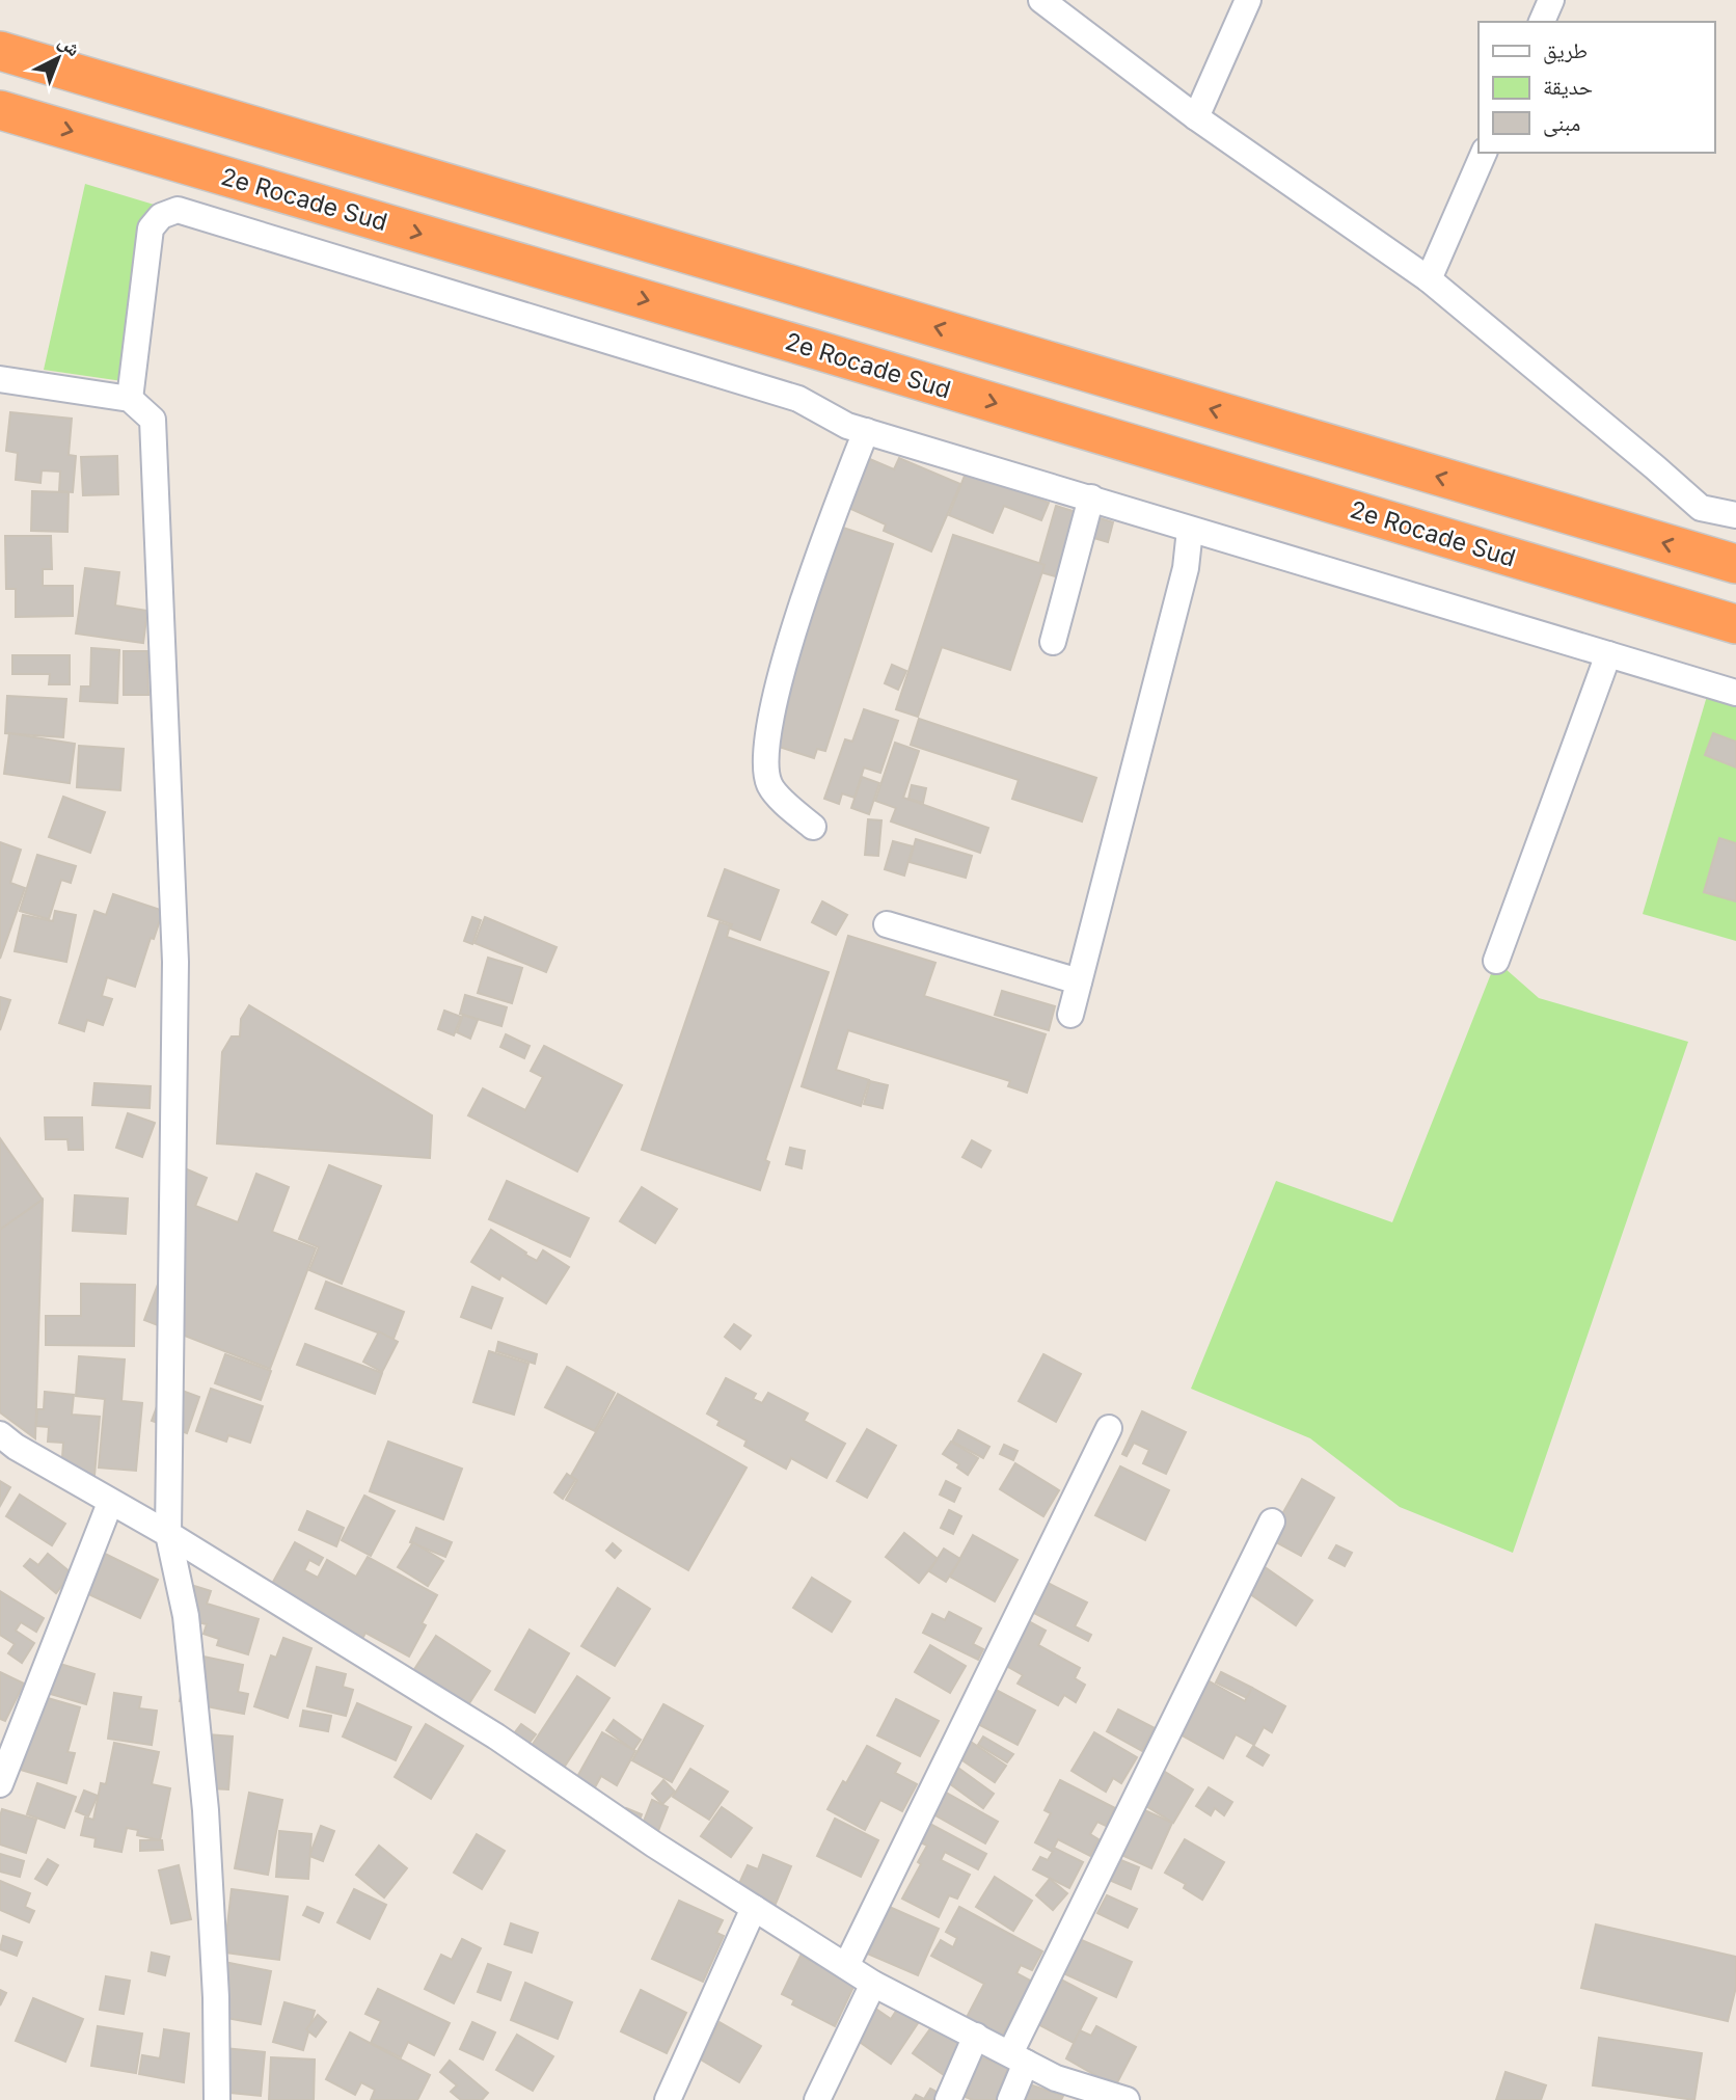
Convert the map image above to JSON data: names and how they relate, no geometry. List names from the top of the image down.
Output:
{
  "streets": {
    "highway": ["2e Rocade Sud"]
  },
  "legend": ["طريق", "حديقة", "مبنى"],
  "north": "top right"
}
